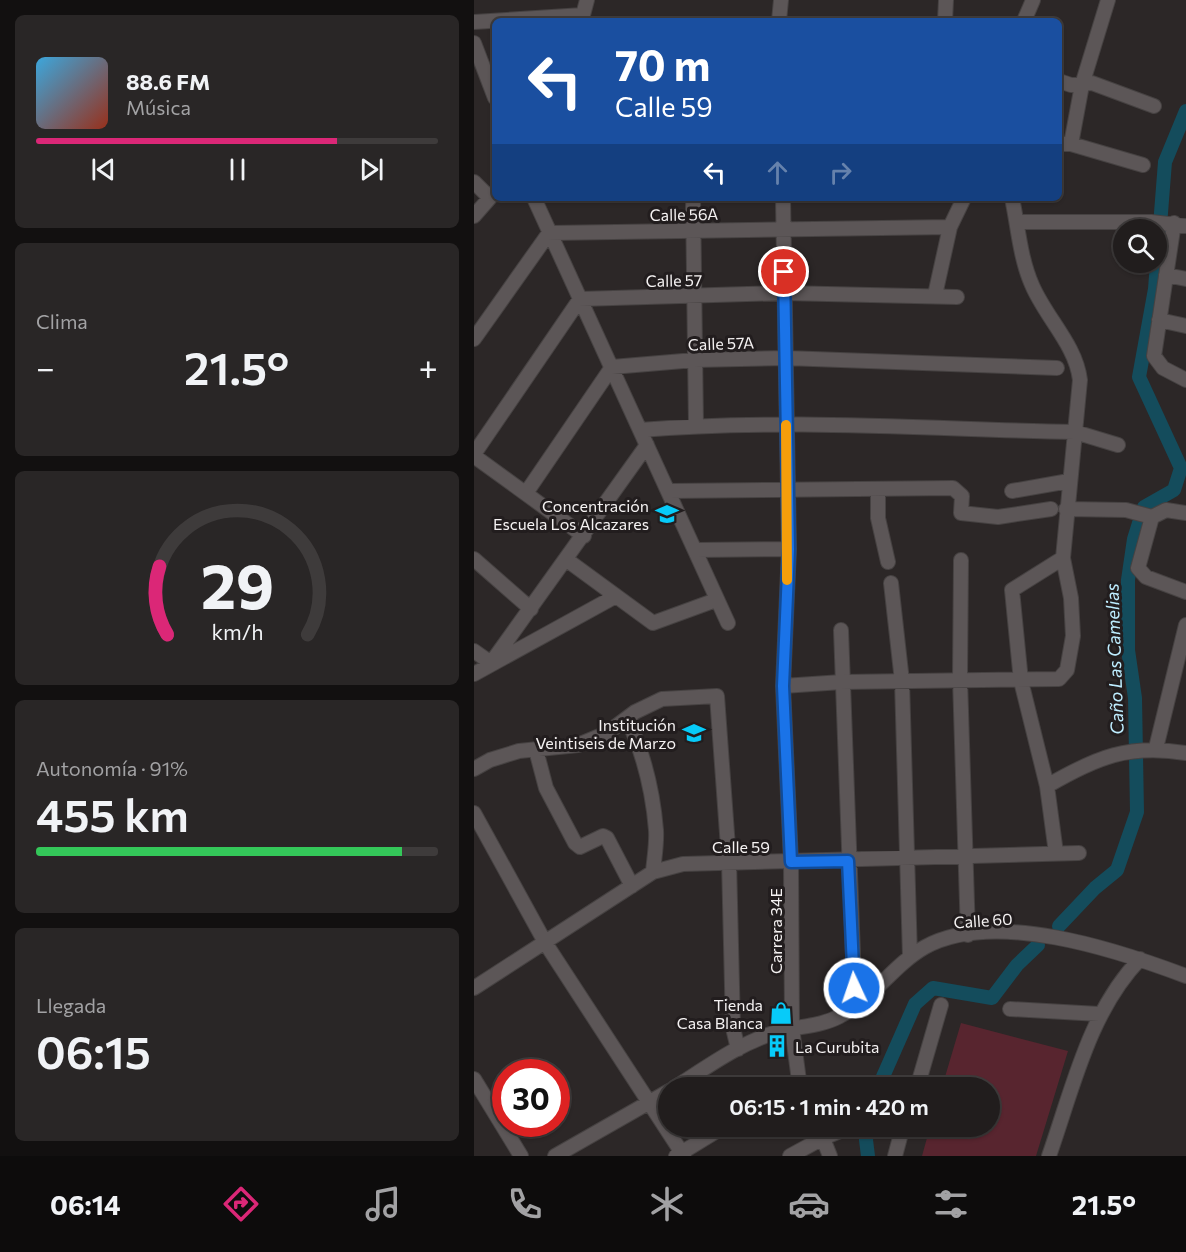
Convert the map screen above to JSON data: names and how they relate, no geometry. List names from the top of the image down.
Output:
{
  "streets": {
    "street": [
      "Calle 56A",
      "Calle 57",
      "Calle 57A",
      "Calle 59",
      "Calle 60",
      "Carrera 34E"
    ]
  },
  "crossings": [
    ["Calle 56A", "Carrera 34E"],
    ["Calle 57", "Carrera 34E"],
    ["Calle 57A", "Carrera 34E"],
    ["Calle 59", "Carrera 34E"],
    ["Calle 60", "Carrera 34E"]
  ],
  "water": ["Caño Las Camelias"],
  "places": {
    "school or university": ["Concentración Escuela Los Alcazares", "Institución Veintiseis de Marzo"],
    "shop": ["Tienda Casa Blanca"],
    "building": ["La Curubita"]
  },
  "page": {
    "turn": ["70 m", "Calle 59"],
    "song": ["88.6 FM", "Música"],
    "tile": [
      "Clima",
      ["Autonomía · 91%", "455 km"],
      ["Llegada", "06:15"]
    ],
    "heat": ["−", "21.5°", "+"],
    "limit": "30",
    "trip": "06:15 · 1 min · 420 m",
    "tabs": ["06:14", "21.5°"],
    "gauge": ["29", "km/h"]
  }
}
